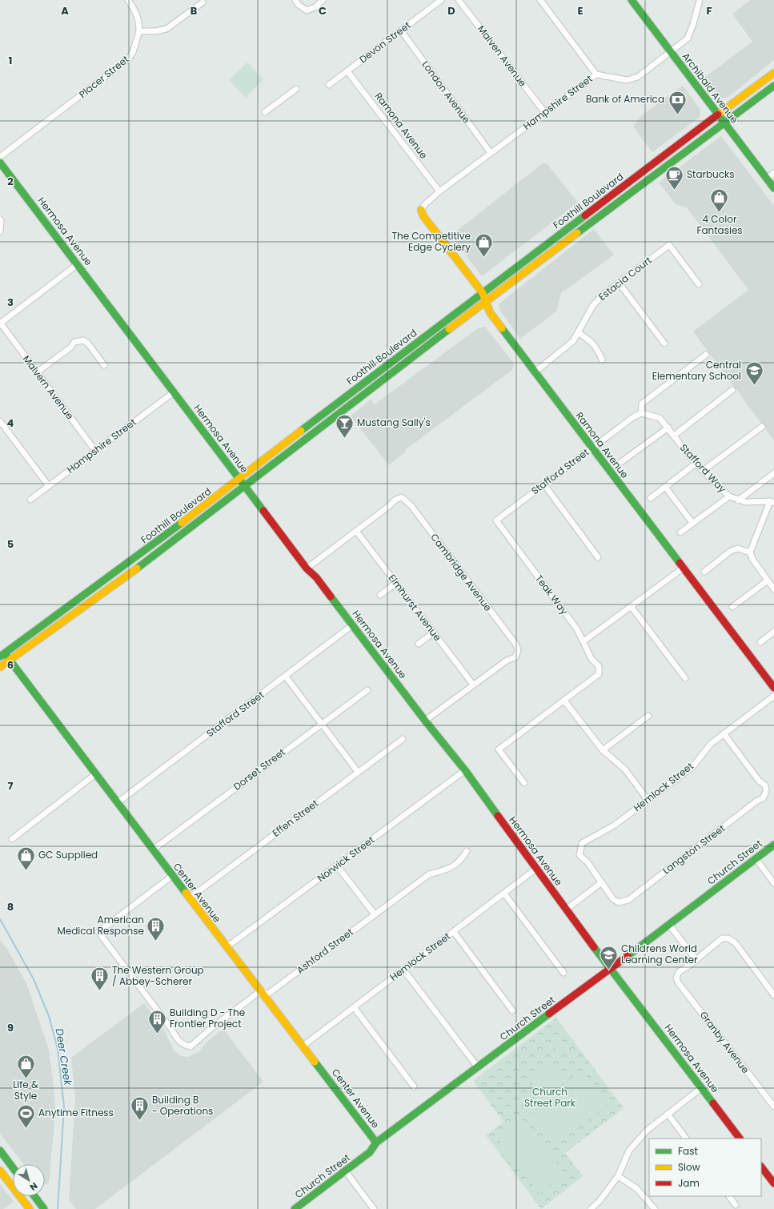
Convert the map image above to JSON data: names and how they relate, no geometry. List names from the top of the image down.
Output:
{
  "streets": {
    "street": [
      "Devon Street",
      "Malven Avenue",
      "Placer Street",
      "Archibald Avenue",
      "London Avenue",
      "Hampshire Street",
      "Ramona Avenue",
      "Foothill Boulevard",
      "Hermosa Avenue",
      "Estacia Court",
      "Malvern Avenue",
      "Stafford Way",
      "Stafford Street",
      "Cambridge Avenue",
      "Teak Way",
      "Elmhurst Avenue",
      "Dorset Street",
      "Hemlock Street",
      "Effen Street",
      "Langston Street",
      "Norwick Street",
      "Church Street",
      "Center Avenue",
      "Ashford Street",
      "Granby Avenue"
    ]
  },
  "crossings": [
    ["Devon Street", "London Avenue"],
    ["Devon Street", "Ramona Avenue"],
    ["Malven Avenue", "Hampshire Street"],
    ["Archibald Avenue", "Hampshire Street"],
    ["Archibald Avenue", "Foothill Boulevard"],
    ["London Avenue", "Hampshire Street"],
    ["Hampshire Street", "Ramona Avenue"],
    ["Hampshire Street", "Hermosa Avenue"],
    ["Hampshire Street", "Malvern Avenue"],
    ["Ramona Avenue", "Foothill Boulevard"],
    ["Ramona Avenue", "Estacia Court"],
    ["Ramona Avenue", "Stafford Street"],
    ["Foothill Boulevard", "Hermosa Avenue"],
    ["Foothill Boulevard", "Center Avenue"],
    ["Hermosa Avenue", "Stafford Street"],
    ["Hermosa Avenue", "Hemlock Street"],
    ["Hermosa Avenue", "Norwick Street"],
    ["Hermosa Avenue", "Church Street"],
    ["Stafford Way", "Stafford Street"],
    ["Stafford Street", "Teak Way"],
    ["Stafford Street", "Center Avenue"],
    ["Cambridge Avenue", "Elmhurst Avenue"],
    ["Dorset Street", "Center Avenue"],
    ["Hemlock Street", "Langston Street"],
    ["Hemlock Street", "Center Avenue"],
    ["Effen Street", "Center Avenue"],
    ["Norwick Street", "Center Avenue"],
    ["Church Street", "Center Avenue"],
    ["Center Avenue", "Ashford Street"]
  ],
  "water": ["Deer Creek"],
  "parks": ["Church Street Park"],
  "places": {
    "bank": ["Bank of America"],
    "cafe": ["Starbucks"],
    "shop": [
      "4 Color Fantasies",
      "The Competitive Edge Cyclery",
      "GC Supplied",
      "Life & Style"
    ],
    "school or university": ["Central Elementary School", "Childrens World Learning Center"],
    "bar": ["Mustang Sally's"],
    "building": [
      "American Medical Response",
      "The Western Group / Abbey-Scherer",
      "Building D - The Frontier Project",
      "Building B - Operations"
    ],
    "sports": ["Anytime Fitness"]
  },
  "legend": ["Fast", "Slow", "Jam"],
  "north": "bottom right",
  "grid": {
    "columns": [
      "A",
      "B",
      "C",
      "D",
      "E",
      "F"
    ],
    "rows": [
      "1",
      "2",
      "3",
      "4",
      "5",
      "6",
      "7",
      "8",
      "9"
    ]
  }
}
